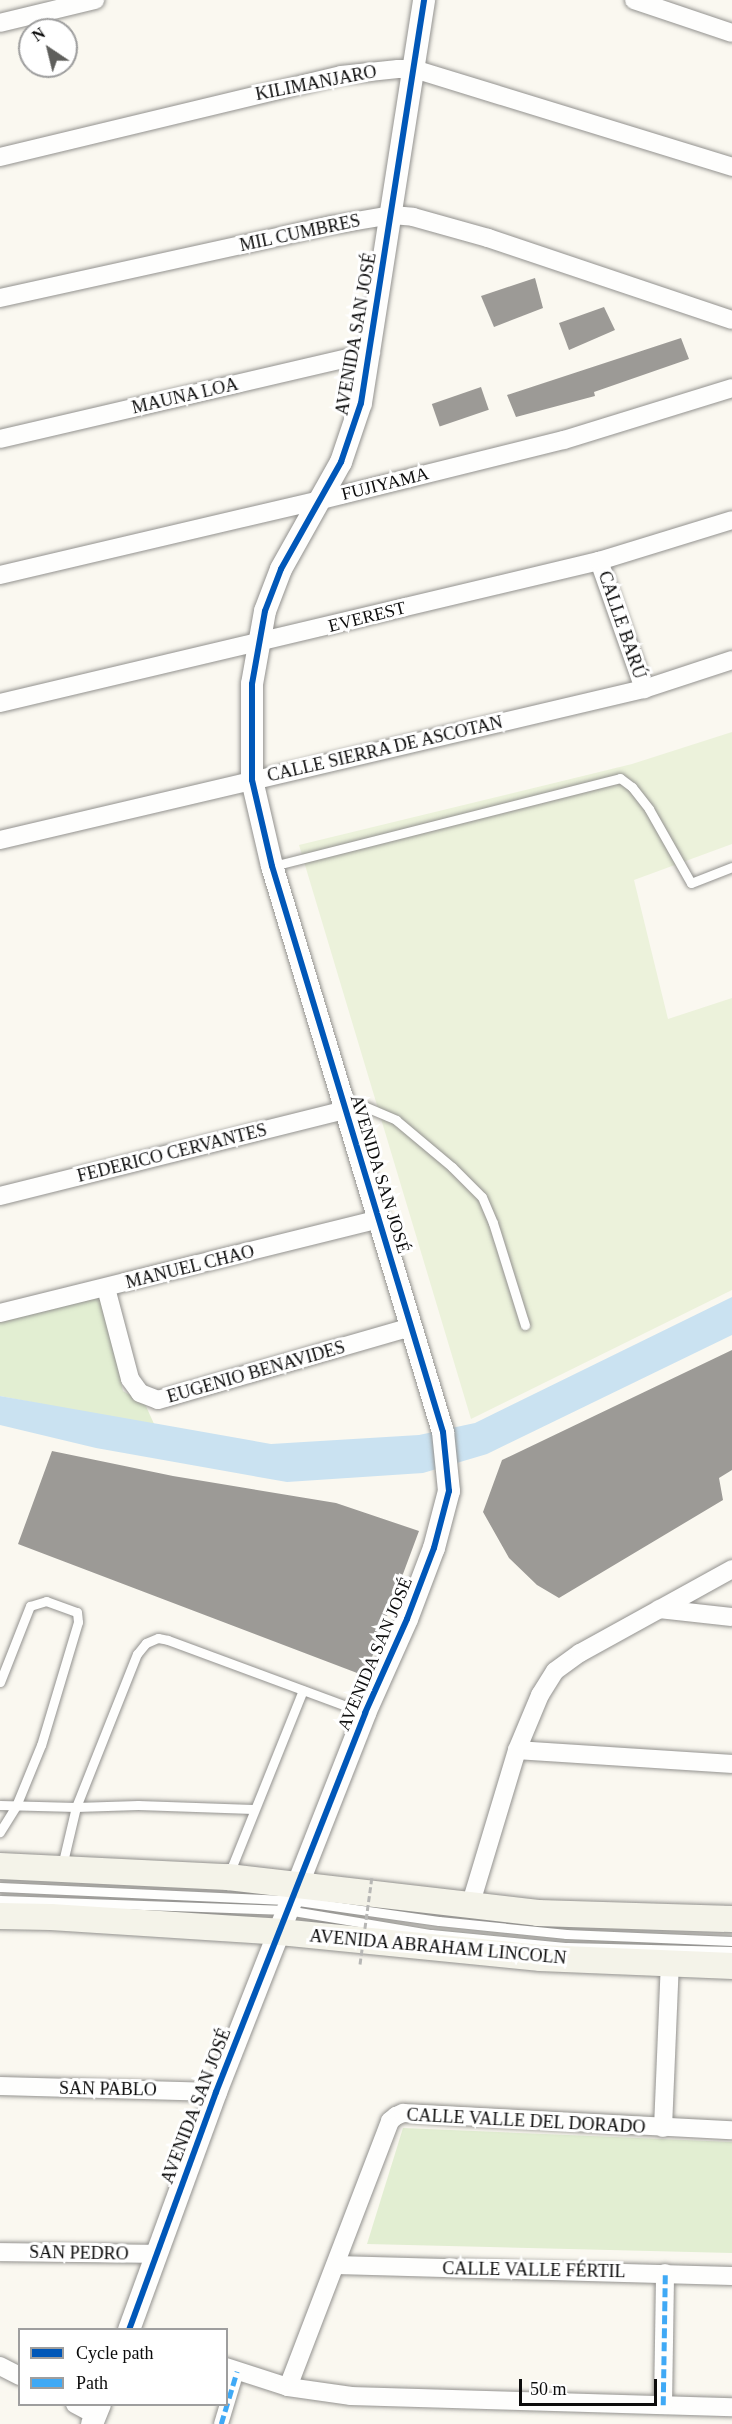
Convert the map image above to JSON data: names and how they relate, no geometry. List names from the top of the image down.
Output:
{
  "streets": {
    "main road": ["AVENIDA ABRAHAM LINCOLN"],
    "street": [
      "KILIMANJARO",
      "MIL CUMBRES",
      "AVENIDA SAN JOSÉ",
      "MAUNA LOA",
      "FUJIYAMA",
      "EVEREST",
      "CALLE BARÚ",
      "CALLE SIERRA DE ASCOTAN",
      "FEDERICO CERVANTES",
      "MANUEL CHAO",
      "EUGENIO BENAVIDES",
      "SAN PABLO",
      "CALLE VALLE DEL DORADO",
      "SAN PEDRO",
      "CALLE VALLE FÉRTIL"
    ]
  },
  "crossings": [
    ["KILIMANJARO", "AVENIDA SAN JOSÉ"],
    ["MIL CUMBRES", "AVENIDA SAN JOSÉ"],
    ["AVENIDA SAN JOSÉ", "MAUNA LOA"],
    ["AVENIDA SAN JOSÉ", "FUJIYAMA"],
    ["AVENIDA SAN JOSÉ", "EVEREST"],
    ["AVENIDA SAN JOSÉ", "CALLE SIERRA DE ASCOTAN"],
    ["AVENIDA SAN JOSÉ", "FEDERICO CERVANTES"],
    ["AVENIDA SAN JOSÉ", "MANUEL CHAO"],
    ["AVENIDA SAN JOSÉ", "EUGENIO BENAVIDES"],
    ["AVENIDA SAN JOSÉ", "AVENIDA ABRAHAM LINCOLN"],
    ["AVENIDA SAN JOSÉ", "SAN PABLO"],
    ["AVENIDA SAN JOSÉ", "SAN PEDRO"],
    ["EVEREST", "CALLE BARÚ"],
    ["CALLE BARÚ", "CALLE SIERRA DE ASCOTAN"],
    ["MANUEL CHAO", "EUGENIO BENAVIDES"],
    ["CALLE VALLE DEL DORADO", "CALLE VALLE FÉRTIL"]
  ],
  "legend": ["Cycle path", "Path"],
  "scale_bar": "50 m",
  "north": "top left"
}
